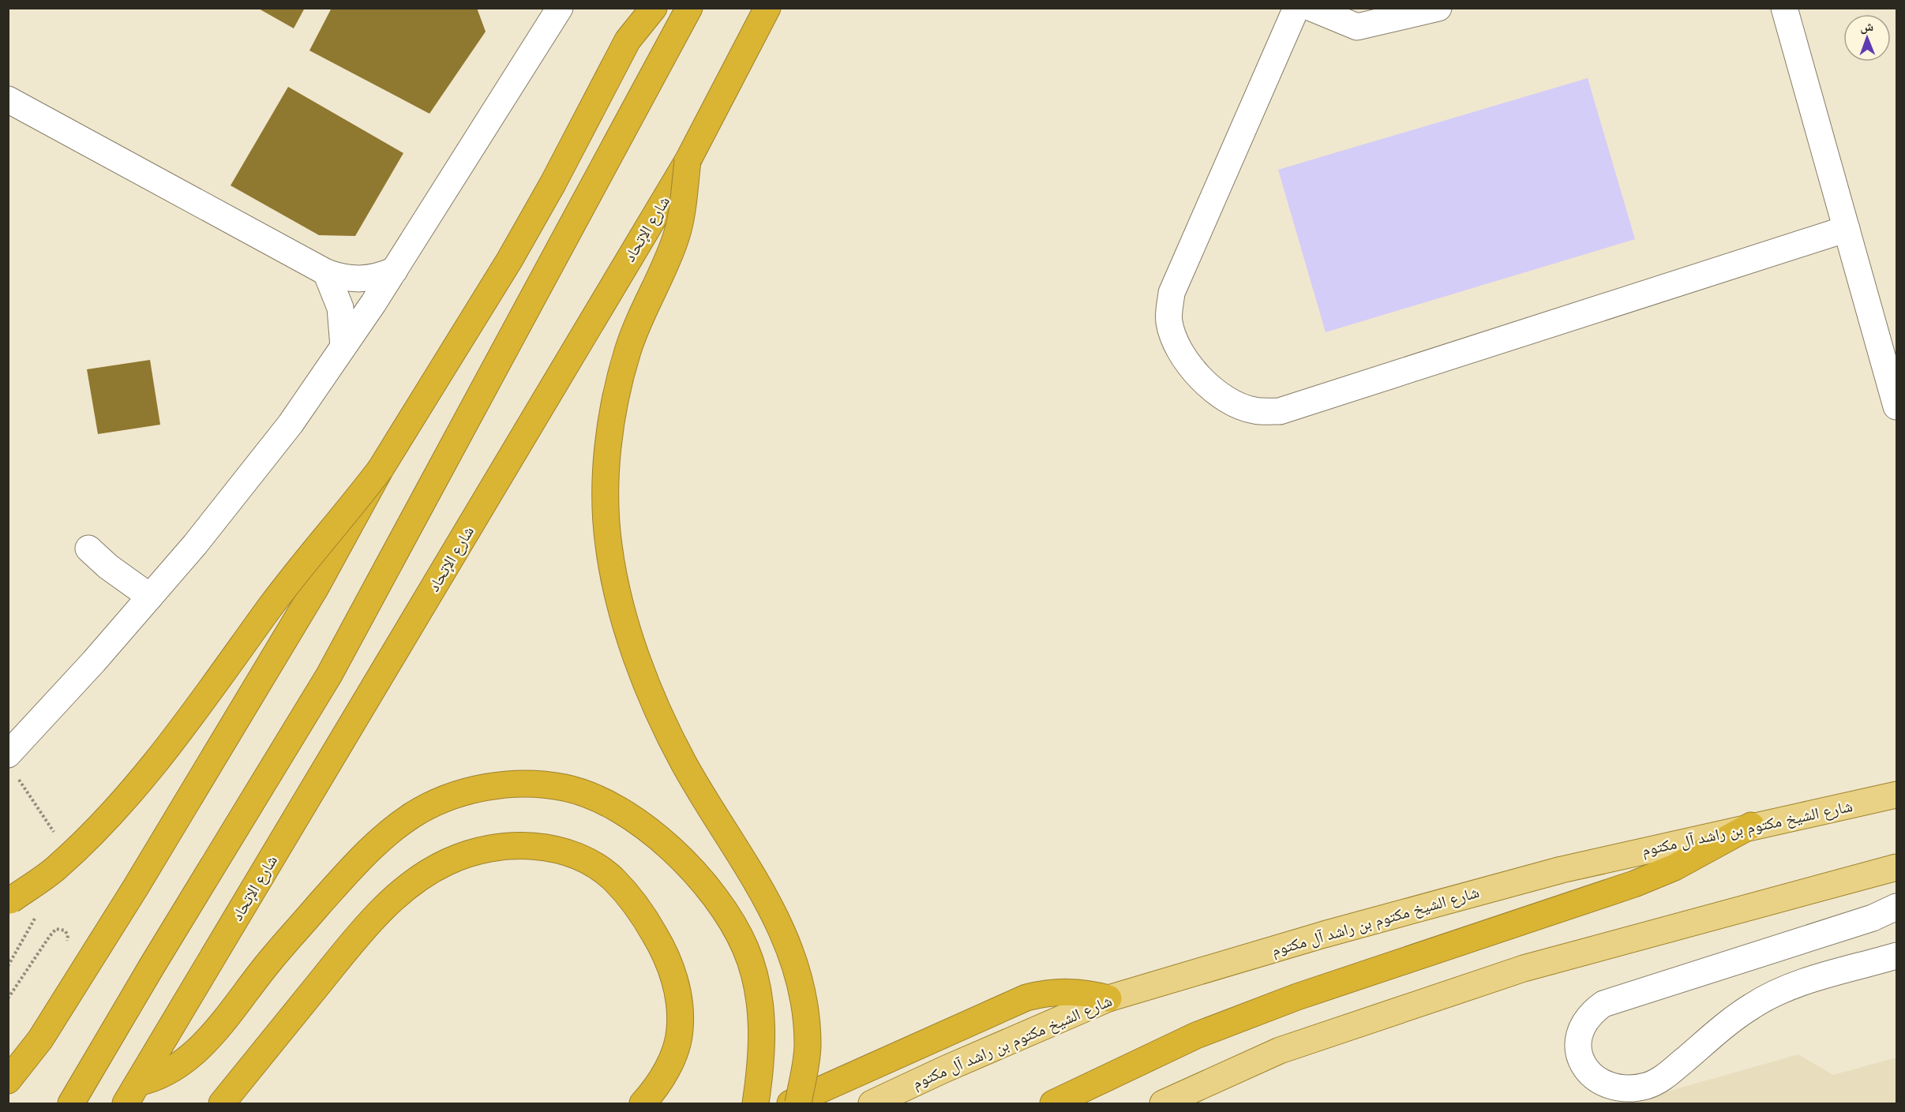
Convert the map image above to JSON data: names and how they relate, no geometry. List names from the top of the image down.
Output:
{
  "streets": {
    "highway": ["شارع الإتحاد"],
    "main road": ["شارع الشيخ مكتوم بن راشد آل مكتوم"]
  },
  "north": "top"
}
